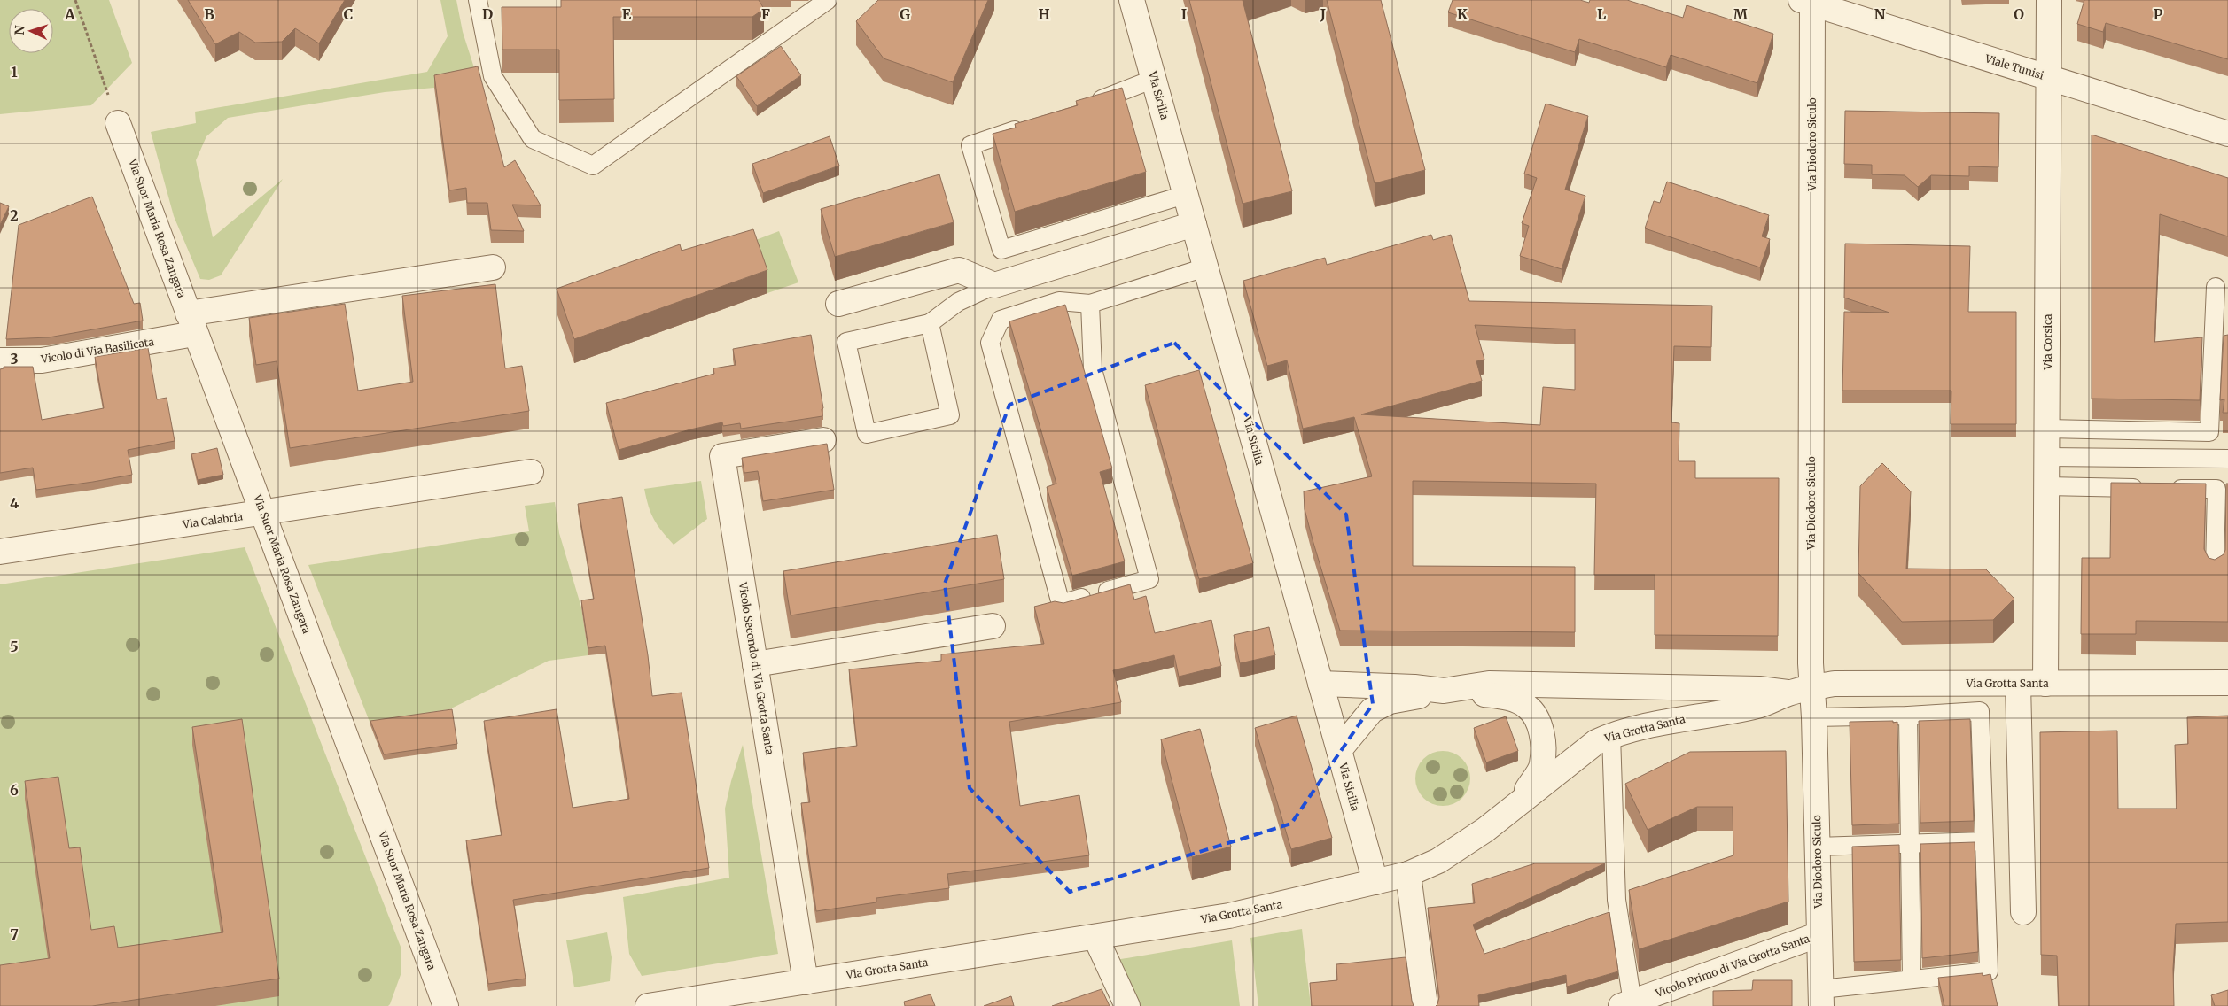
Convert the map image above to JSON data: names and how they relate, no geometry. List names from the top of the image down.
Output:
{
  "streets": {
    "street": [
      "Viale Tunisi",
      "Via Sicilia",
      "Via Diodoro Siculo",
      "Via Suor Maria Rosa Zangara",
      "Via Corsica",
      "Vicolo di Via Basilicata",
      "Via Calabria",
      "Vicolo Secondo di Via Grotta Santa",
      "Via Grotta Santa",
      "Vicolo Primo di Via Grotta Santa"
    ]
  },
  "crossings": [
    ["Viale Tunisi", "Via Diodoro Siculo"],
    ["Viale Tunisi", "Via Corsica"],
    ["Via Sicilia", "Via Grotta Santa"],
    ["Via Diodoro Siculo", "Via Grotta Santa"],
    ["Via Diodoro Siculo", "Vicolo Primo di Via Grotta Santa"],
    ["Via Suor Maria Rosa Zangara", "Vicolo di Via Basilicata"],
    ["Via Suor Maria Rosa Zangara", "Via Calabria"],
    ["Via Corsica", "Via Grotta Santa"],
    ["Vicolo Secondo di Via Grotta Santa", "Via Grotta Santa"]
  ],
  "north": "left",
  "grid": {
    "columns": [
      "A",
      "B",
      "C",
      "D",
      "E",
      "F",
      "G",
      "H",
      "I",
      "J",
      "K",
      "L",
      "M",
      "N",
      "O",
      "P"
    ],
    "rows": [
      "1",
      "2",
      "3",
      "4",
      "5",
      "6",
      "7"
    ]
  }
}
